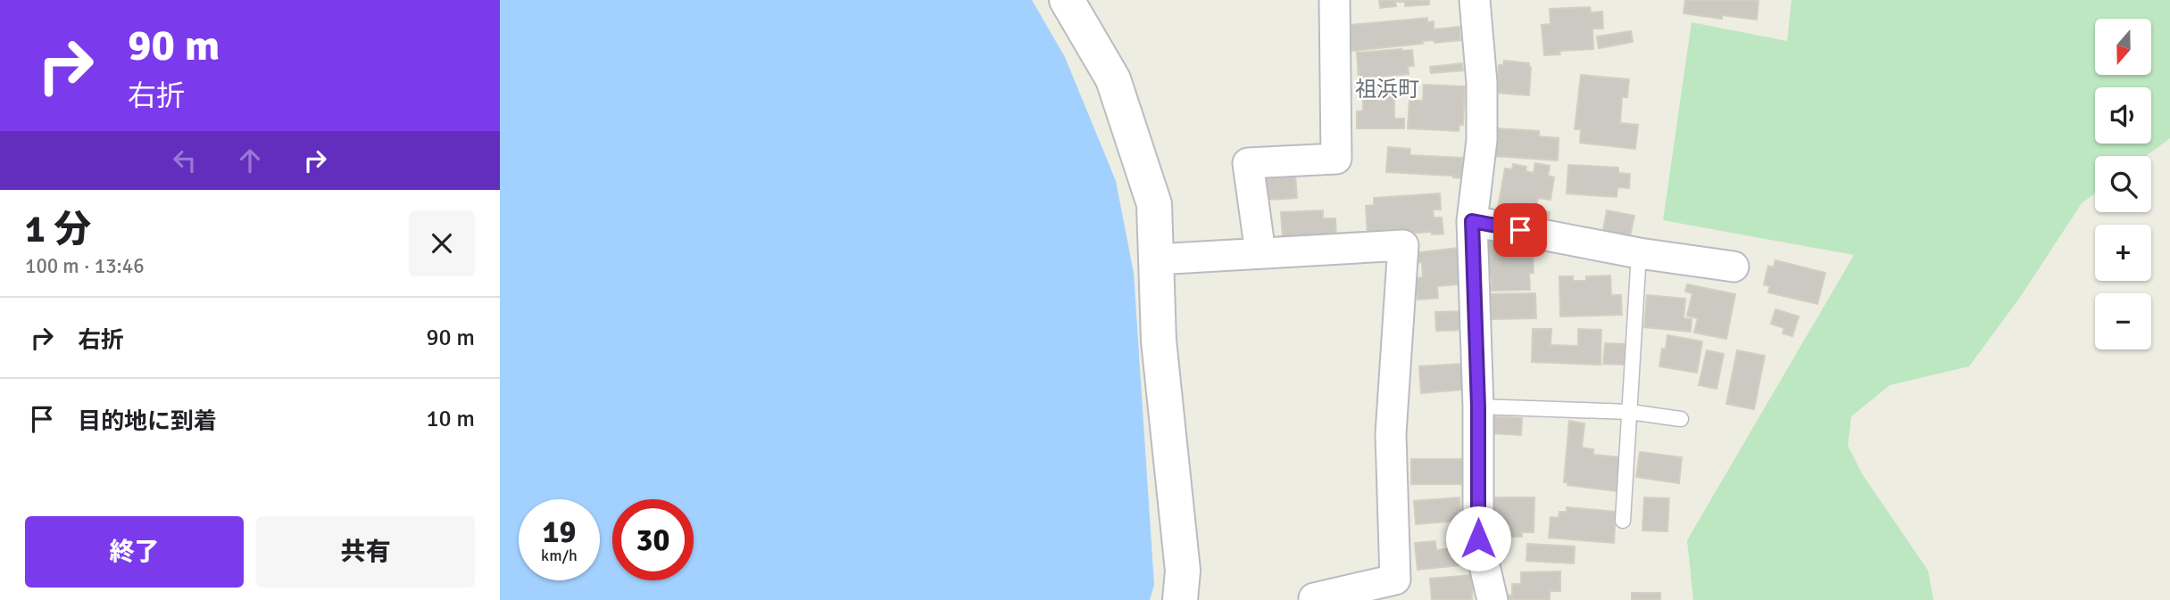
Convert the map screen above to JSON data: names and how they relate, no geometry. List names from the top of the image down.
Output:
{
  "districts": ["祖浜町"],
  "north": "bottom",
  "page": {
    "turn": ["90 m", "右折"],
    "map_buttons": ["+", "−"],
    "heading": ["1 分", "100 m · 13:46"],
    "list": [
      {
        "name": "右折",
        "value": "90 m"
      },
      {
        "name": "目的地に到着",
        "value": "10 m"
      }
    ],
    "speed": "19 km/h",
    "limit": "30",
    "buttons": ["終了", "共有"]
  }
}
